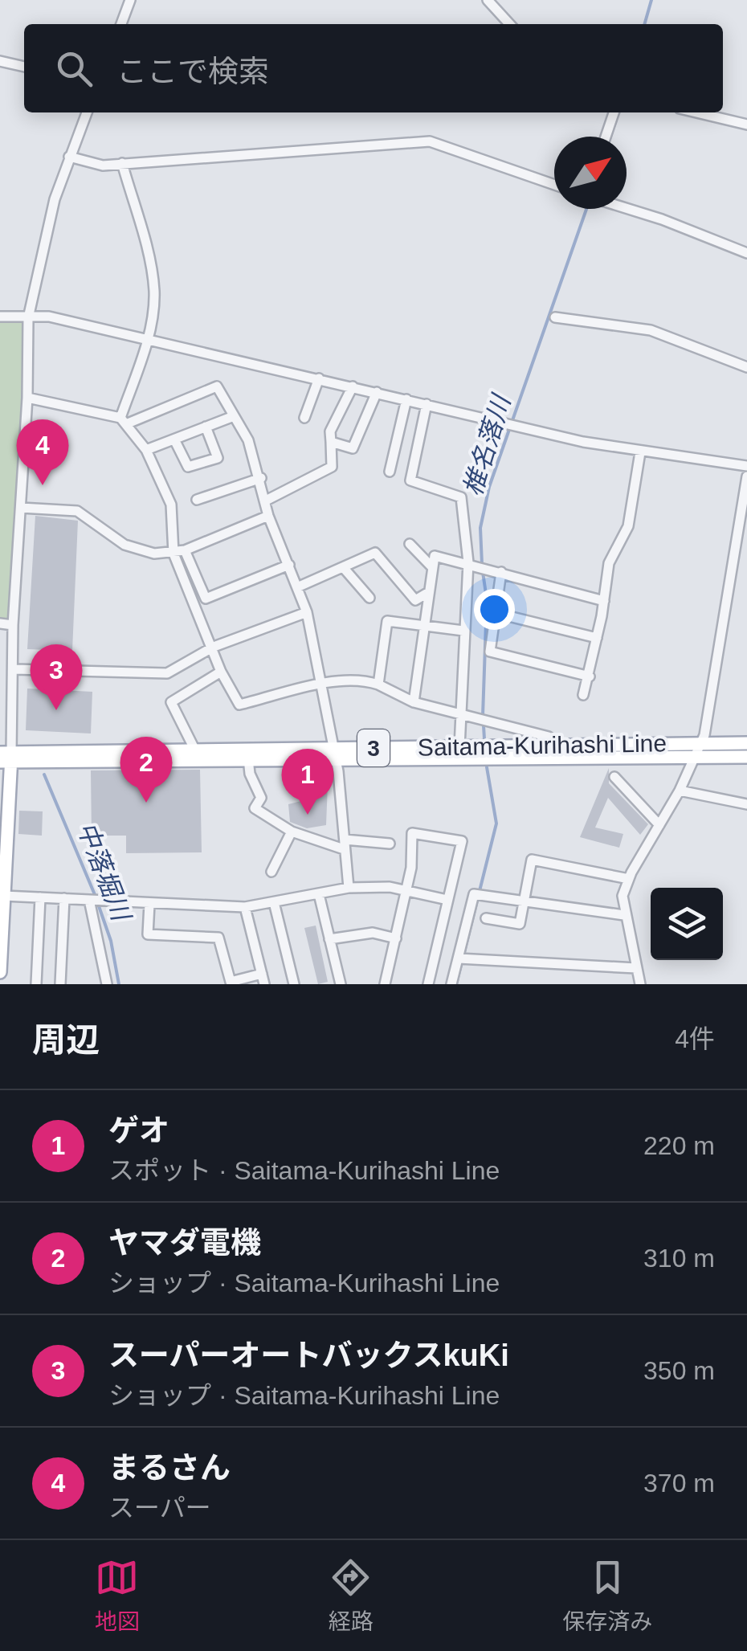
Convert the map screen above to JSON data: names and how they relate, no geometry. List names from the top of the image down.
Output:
{
  "streets": {
    "main road": ["Saitama-Kurihashi Line", "3"]
  },
  "water": ["椎名落川", "中落堀川"],
  "north": "top right",
  "page": {
    "search": "ここで検索",
    "pins": [
      "4",
      "3",
      "2",
      "1"
    ],
    "heading": ["周辺", "4件"],
    "list": [
      {
        "mark": "1",
        "name": "ゲオ",
        "note": "スポット · Saitama-Kurihashi Line",
        "value": "220 m"
      },
      {
        "mark": "2",
        "name": "ヤマダ電機",
        "note": "ショップ · Saitama-Kurihashi Line",
        "value": "310 m"
      },
      {
        "mark": "3",
        "name": "スーパーオートバックスkuKi",
        "note": "ショップ · Saitama-Kurihashi Line",
        "value": "350 m"
      },
      {
        "mark": "4",
        "name": "まるさん",
        "note": "スーパー",
        "value": "370 m"
      }
    ],
    "nav": ["地図", "経路", "保存済み"]
  }
}
